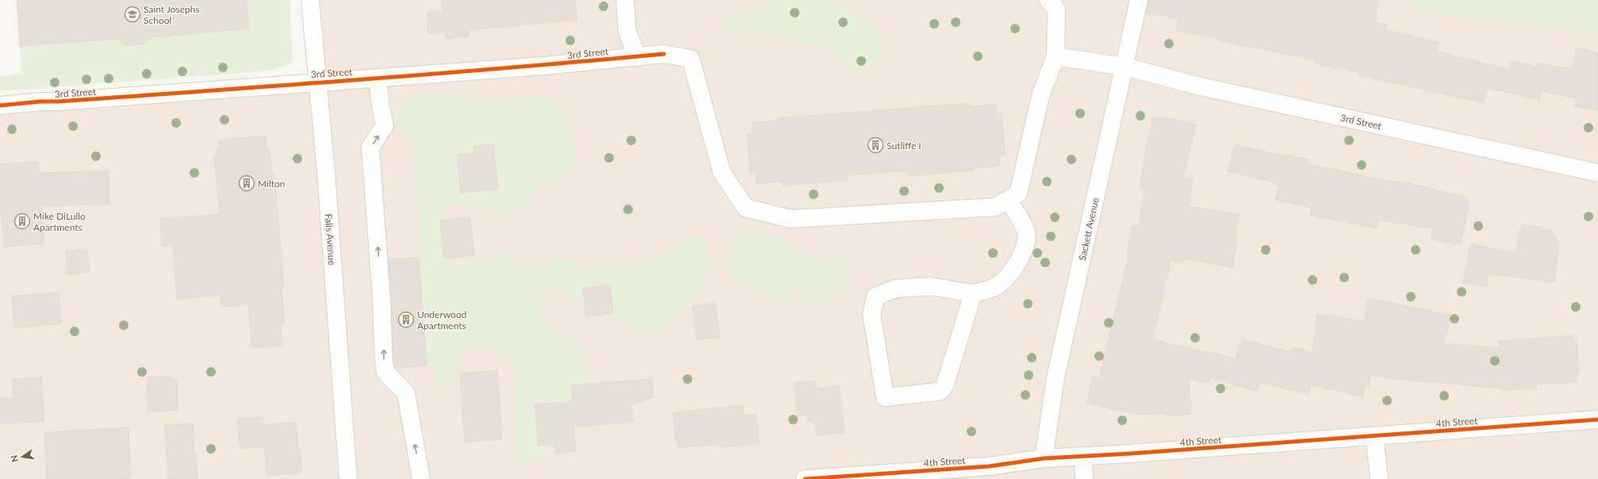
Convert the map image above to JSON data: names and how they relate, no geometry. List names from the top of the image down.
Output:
{
  "streets": {
    "street": [
      "3rd Street",
      "Sackett Avenue",
      "Falls Avenue",
      "4th Street"
    ]
  },
  "crossings": [
    ["3rd Street", "Sackett Avenue"],
    ["3rd Street", "Falls Avenue"],
    ["Sackett Avenue", "4th Street"]
  ],
  "places": {
    "school or university": ["Saint Josephs School"],
    "building": [
      "Sutliffe I",
      "Milton",
      "Mike DiLullo Apartments",
      "Underwood Apartments"
    ]
  },
  "north": "left"
}
